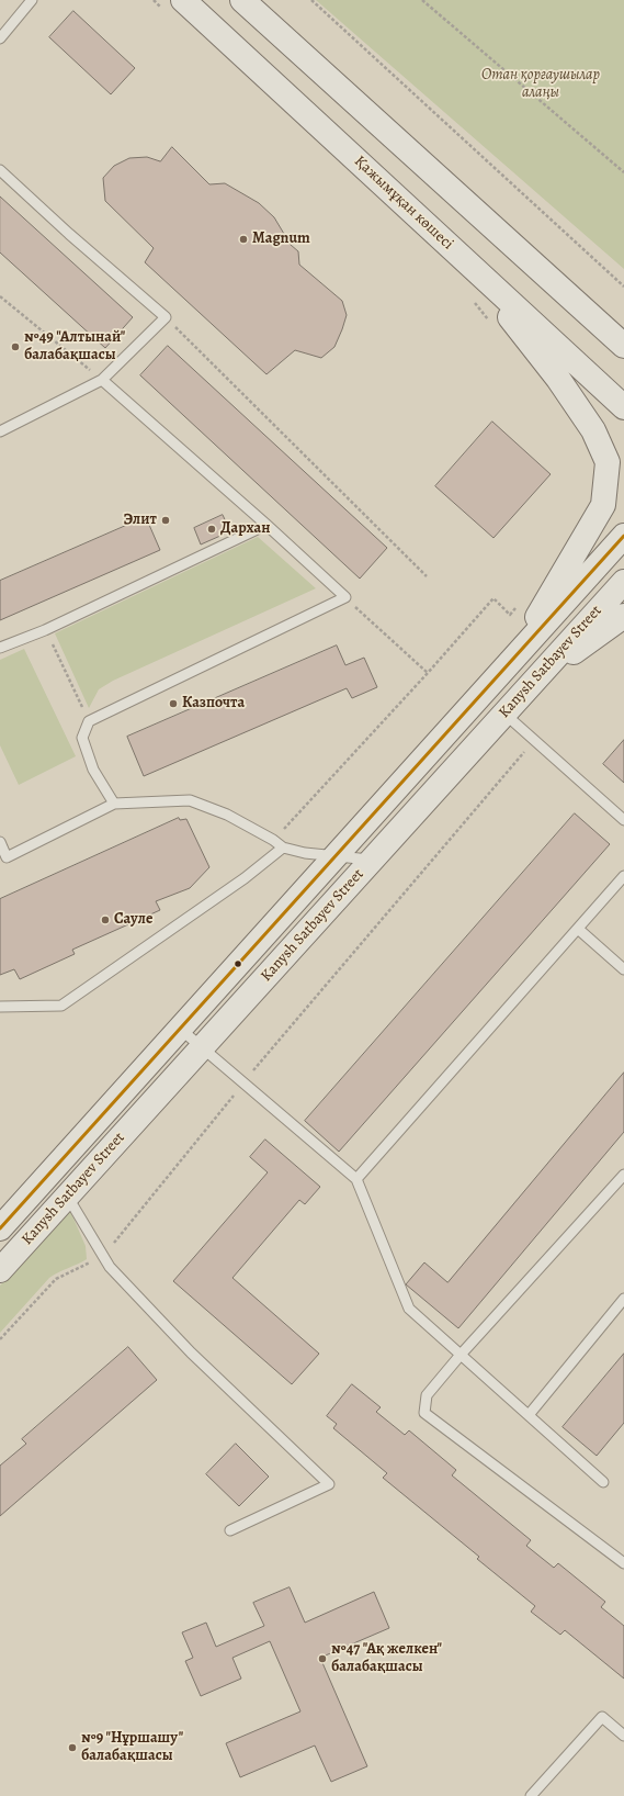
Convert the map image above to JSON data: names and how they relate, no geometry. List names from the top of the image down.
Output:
{
  "streets": {
    "main road": ["Қажымұқан көшесі", "Kanysh Satbayev Street"]
  },
  "parks": ["Отан қорғаушылар алаңы"],
  "places": [
    "Magnum",
    "№49 \"Алтынай\" балабақшасы",
    "Элит",
    "Дархан",
    "Казпочта",
    "Сауле",
    "№47 \"Ақ желкен\" балабақшасы",
    "№9 \"Нұршашу\" балабақшасы"
  ]
}
